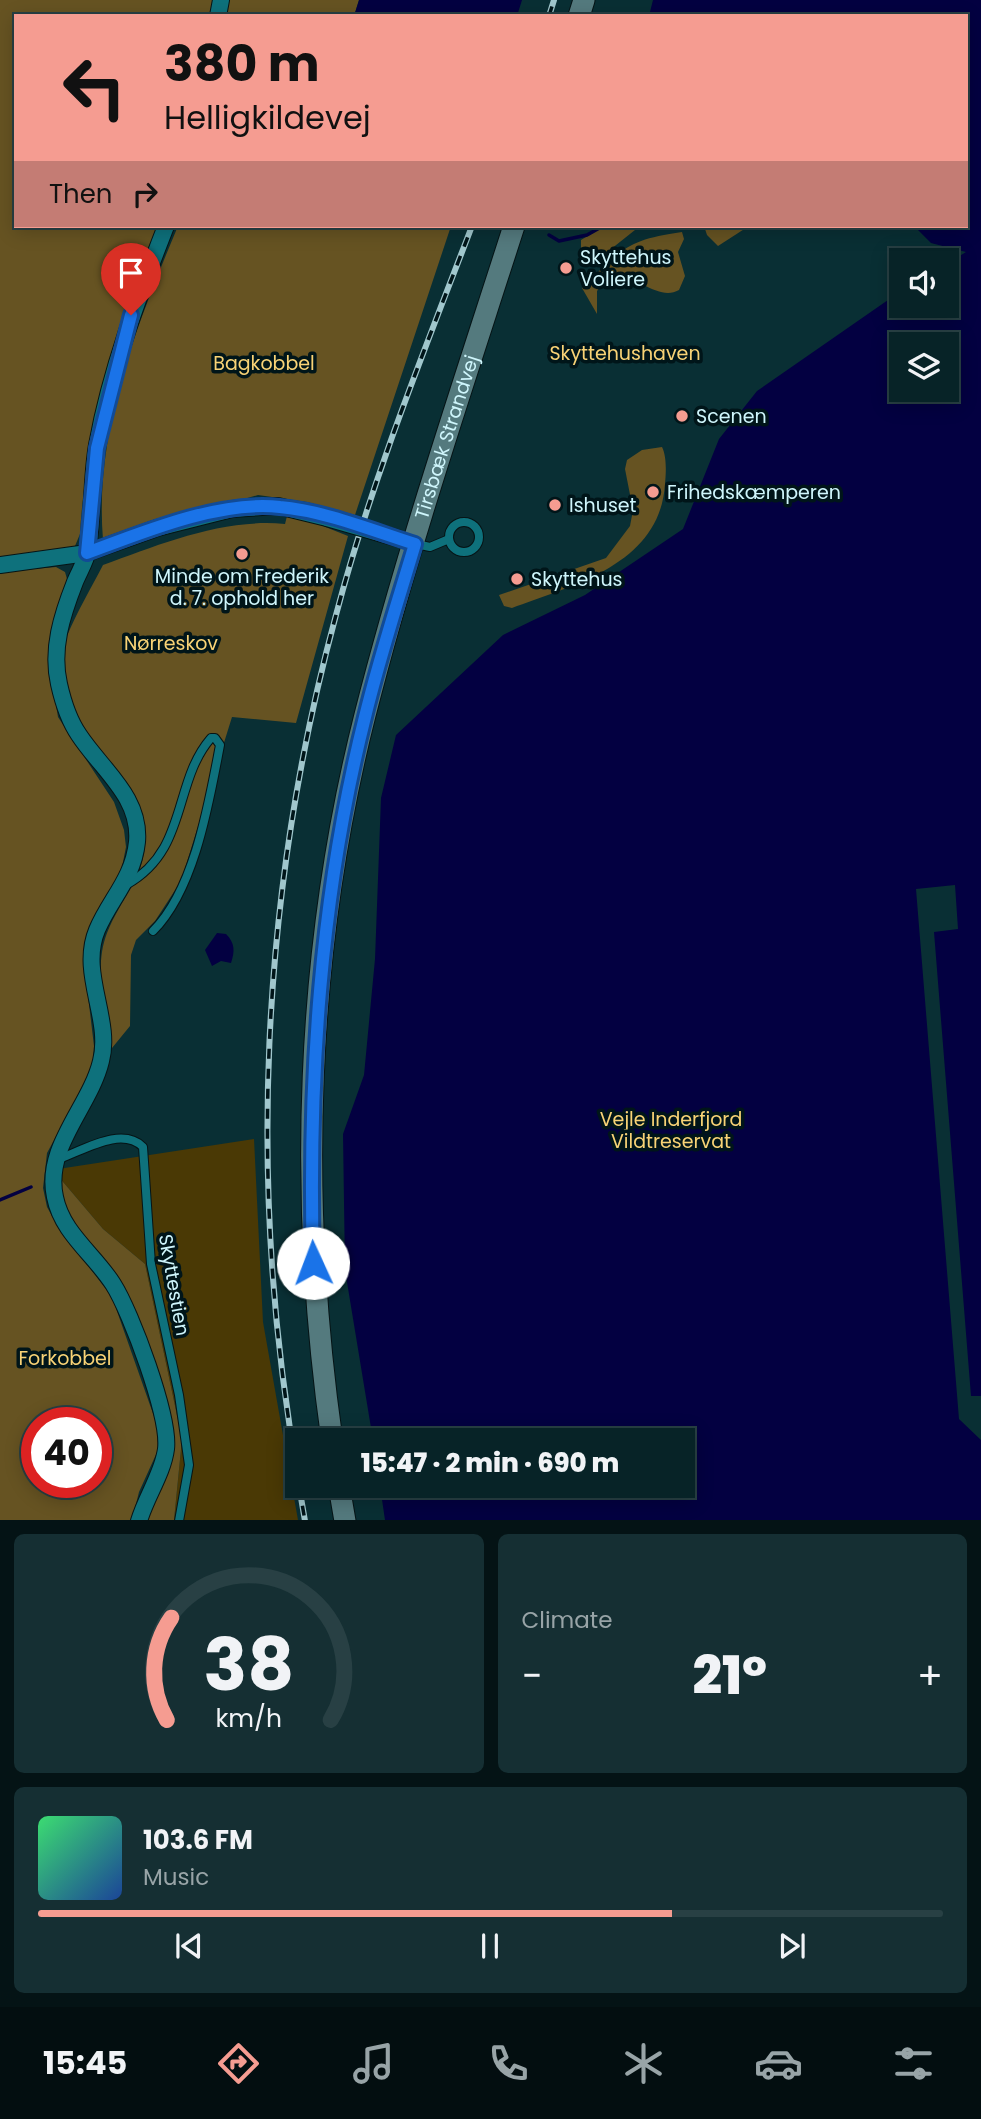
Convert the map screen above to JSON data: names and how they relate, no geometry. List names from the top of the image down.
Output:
{
  "streets": {
    "street": ["Tirsbæk Strandvej"],
    "lane": ["Skyttestien"]
  },
  "parks": [
    "Skyttehushaven",
    "Bagkobbel",
    "Nørreskov",
    "Vejle Inderfjord Vildtreservat",
    "Forkobbel"
  ],
  "places": [
    "Skyttehus Voliere",
    "Scenen",
    "Frihedskæmperen",
    "Ishuset",
    "Minde om Frederik d. 7. ophold her",
    "Skyttehus"
  ],
  "page": {
    "turn": ["380 m", "Helligkildevej"],
    "then": "Then",
    "limit": "40",
    "trip": "15:47 · 2 min · 690 m",
    "tile": "Climate",
    "heat": ["−", "21°", "+"],
    "song": ["103.6 FM", "Music"],
    "tabs": "15:45",
    "gauge": ["38", "km/h"]
  }
}
